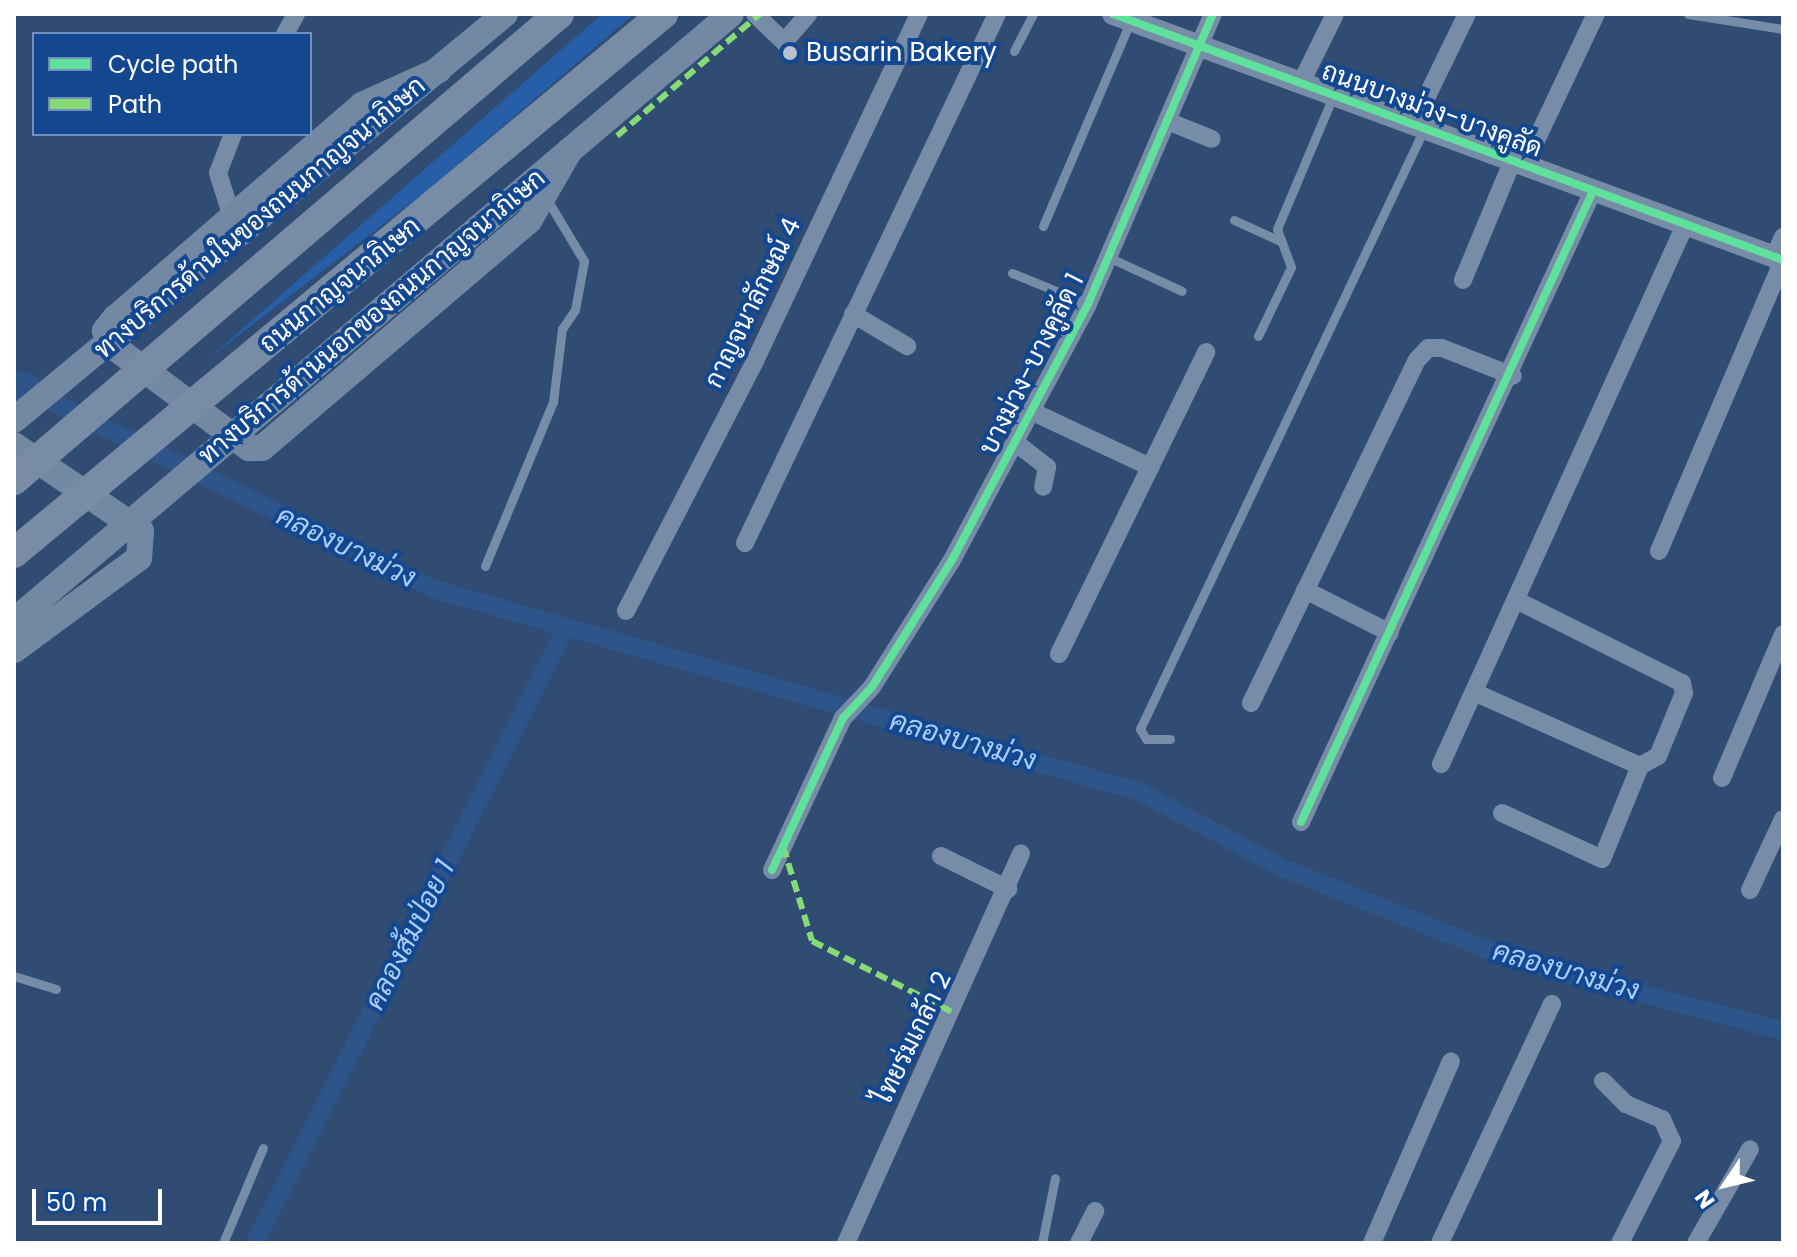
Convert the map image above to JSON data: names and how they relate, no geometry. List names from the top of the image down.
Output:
{
  "streets": {
    "highway": ["ถนนกาญจนาภิเษก"],
    "main road": ["ทางบริการด้านในของถนนกาญจนาภิเษก", "ทางบริการด้านนอกของถนนกาญจนาภิเษก"],
    "street": [
      "ถนนบางม่วง-บางคูลัด",
      "กาญจนาลักษณ์ 4",
      "บางม่วง-บางคูลัด 1",
      "ไทยร่มเกล้า 2"
    ]
  },
  "crossings": [
    ["ถนนบางม่วง-บางคูลัด", "บางม่วง-บางคูลัด 1"]
  ],
  "water": ["คลองบางม่วง", "คลองส้มป่อย 1"],
  "places": ["Busarin Bakery"],
  "legend": ["Cycle path", "Path"],
  "scale_bar": "50 m",
  "north": "bottom left"
}
